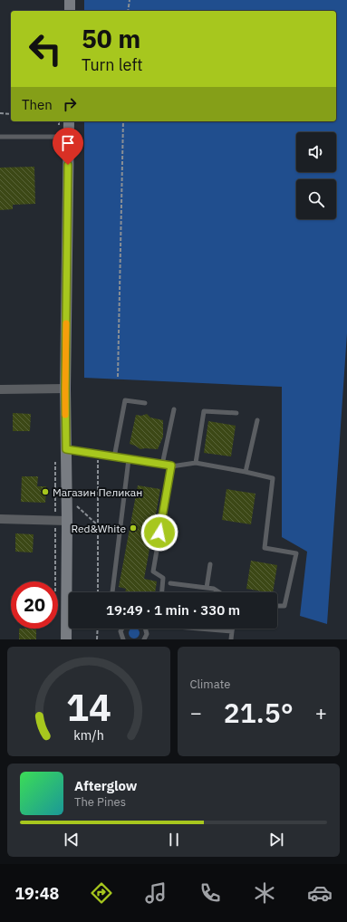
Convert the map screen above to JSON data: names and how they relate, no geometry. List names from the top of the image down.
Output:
{
  "places": ["Магазин Пеликан", "Red&White"],
  "page": {
    "turn": ["50 m", "Turn left"],
    "then": "Then",
    "limit": "20",
    "trip": "19:49 · 1 min · 330 m",
    "tile": "Climate",
    "heat": ["−", "21.5°", "+"],
    "song": ["Afterglow", "The Pines"],
    "tabs": "19:48",
    "gauge": ["14", "km/h"]
  }
}
